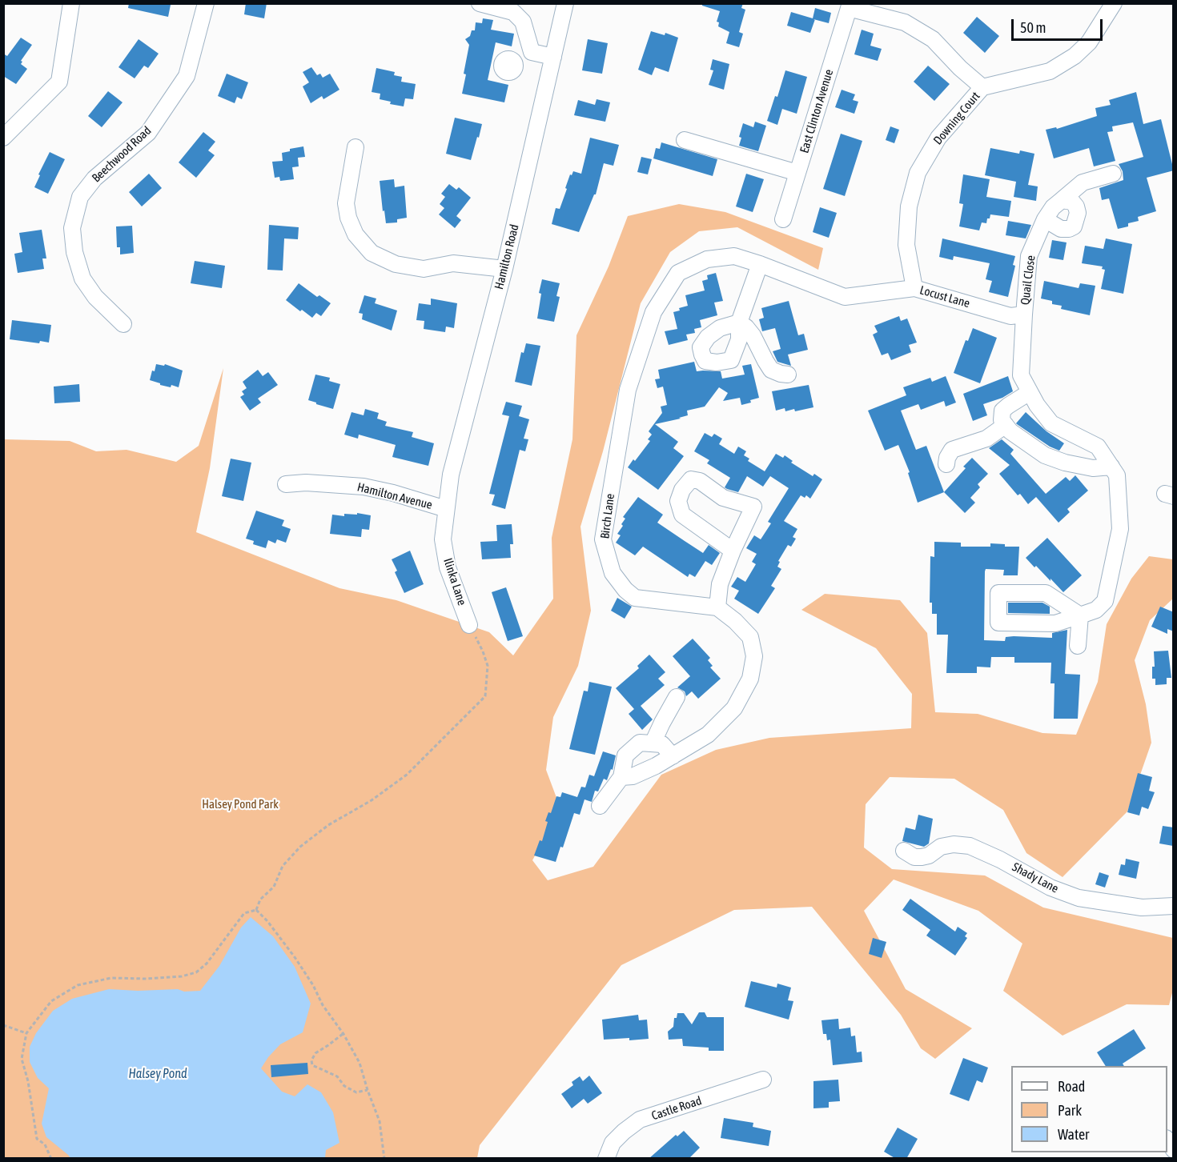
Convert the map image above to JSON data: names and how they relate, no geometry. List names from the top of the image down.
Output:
{
  "streets": {
    "street": [
      "East Clinton Avenue",
      "Downing Court",
      "Beechwood Road",
      "Hamilton Road",
      "Quail Close",
      "Locust Lane",
      "Hamilton Avenue",
      "Birch Lane",
      "Ilinka Lane",
      "Shady Lane",
      "Castle Road"
    ]
  },
  "crossings": [
    ["East Clinton Avenue", "Downing Court"],
    ["Downing Court", "Locust Lane"],
    ["Hamilton Road", "Hamilton Avenue"],
    ["Hamilton Road", "Ilinka Lane"],
    ["Quail Close", "Locust Lane"],
    ["Locust Lane", "Birch Lane"],
    ["Hamilton Avenue", "Ilinka Lane"]
  ],
  "water": ["Halsey Pond"],
  "parks": ["Halsey Pond Park"],
  "legend": ["Road", "Park", "Water"],
  "scale_bar": "50 m"
}
